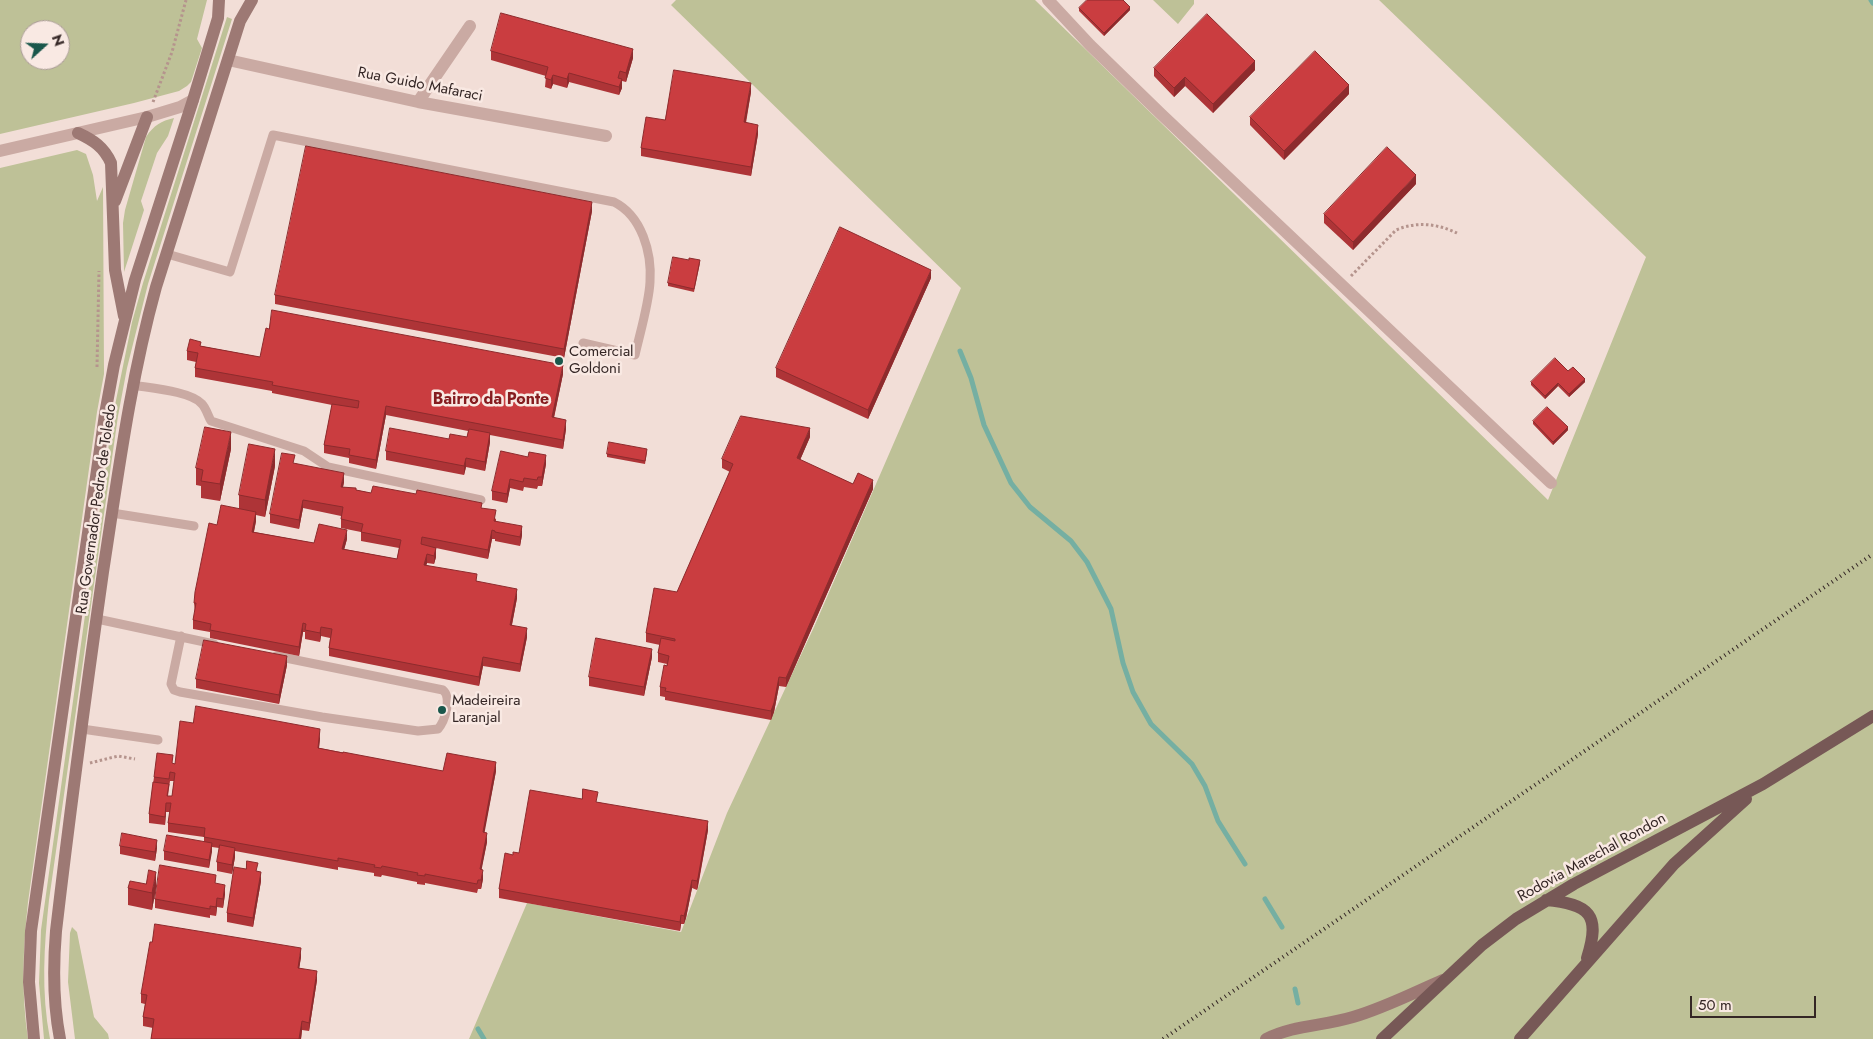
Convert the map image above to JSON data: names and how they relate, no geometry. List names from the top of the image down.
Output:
{
  "streets": {
    "main road": ["Rua Governador Pedro de Toledo", "Rodovia Marechal Rondon"],
    "street": ["Rua Guido Mafaraci"]
  },
  "crossings": [
    ["Rua Guido Mafaraci", "Rua Governador Pedro de Toledo"]
  ],
  "districts": ["Bairro da Ponte"],
  "places": ["Comercial Goldoni", "Madeireira Laranjal"],
  "scale_bar": "50 m",
  "north": "right"
}
